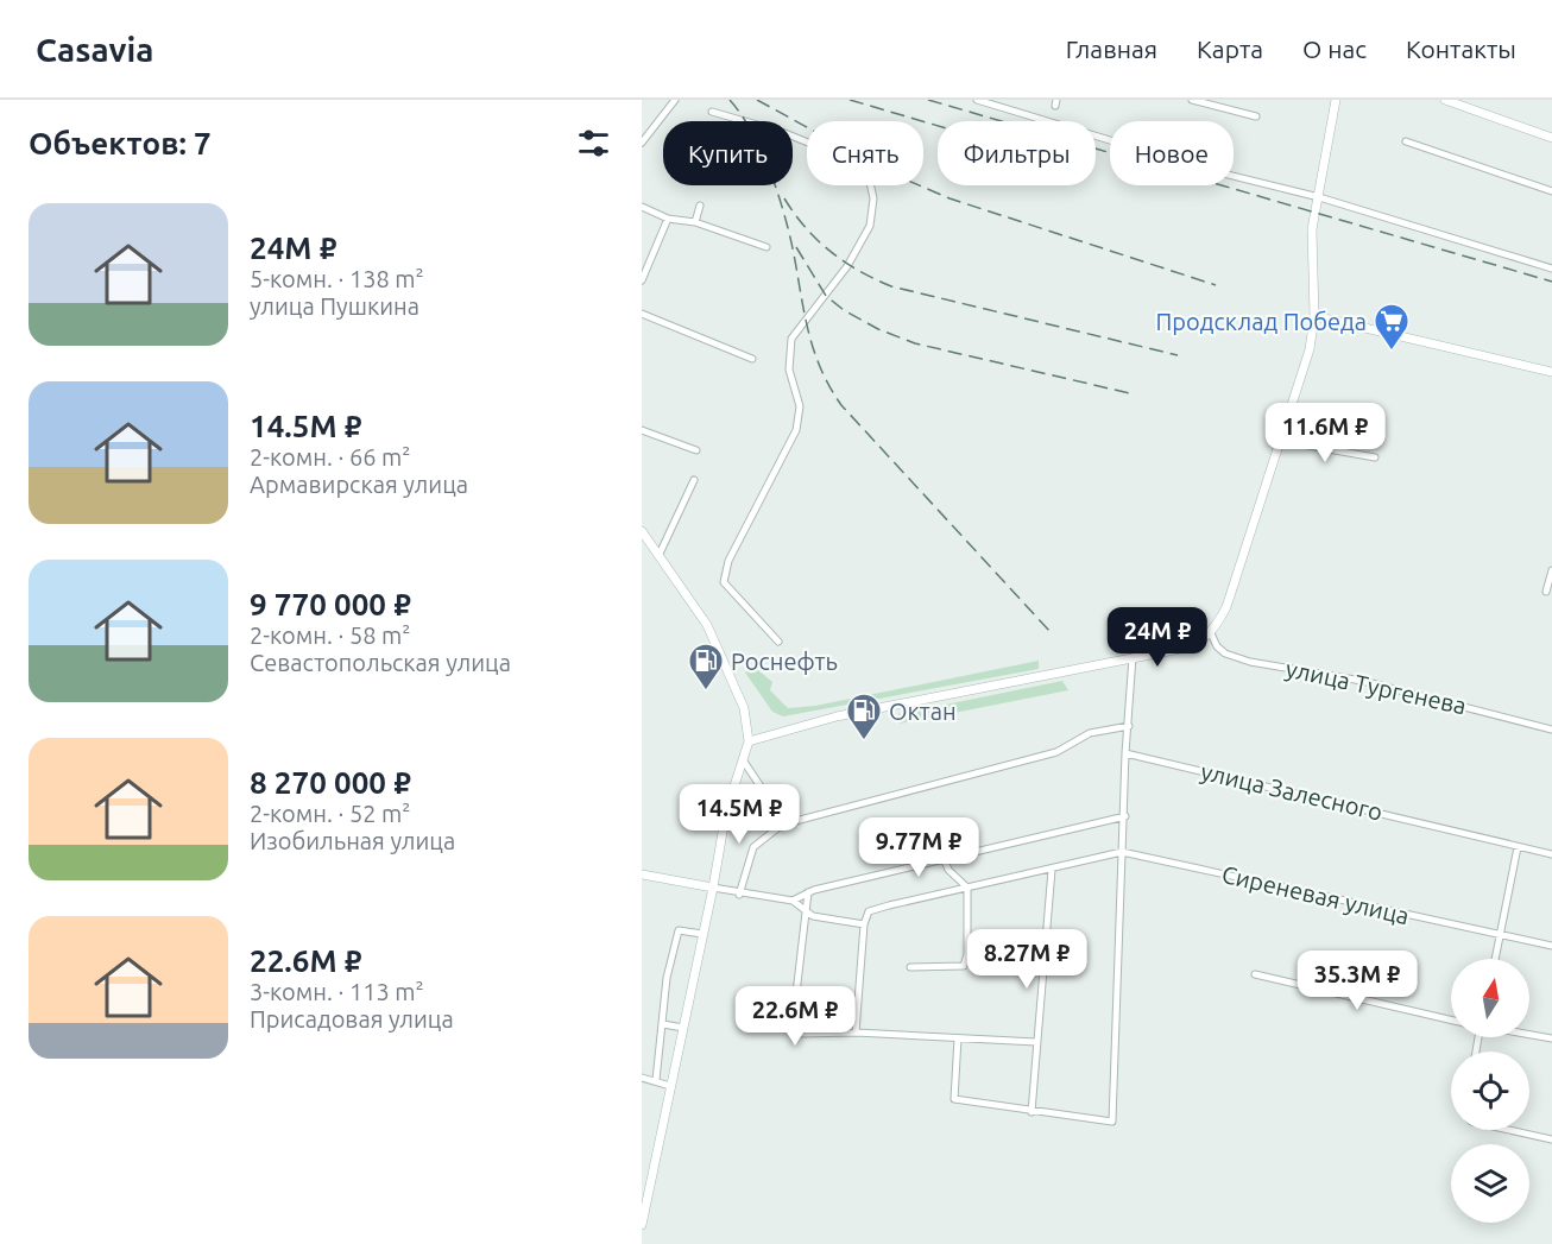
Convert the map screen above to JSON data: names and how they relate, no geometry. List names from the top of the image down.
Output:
{
  "streets": {
    "street": ["улица Тургенева", "улица Залесного", "Сиреневая улица"]
  },
  "places": {
    "supermarket": ["Продсклад Победа"],
    "fuel station": ["Роснефть", "Октан"]
  },
  "north": "top",
  "page": {
    "header": "Casavia",
    "nav": [
      "Главная",
      "Карта",
      "О нас",
      "Контакты"
    ],
    "heading": "Объектов: 7",
    "chip": [
      "Купить",
      "Снять",
      "Фильтры",
      "Новое"
    ],
    "list": [
      {
        "name": "24M ₽",
        "note": "5-комн. · 138 m² · улица Пушкина"
      },
      {
        "name": "14.5M ₽",
        "note": "2-комн. · 66 m² · Армавирская улица"
      },
      {
        "name": "9 770 000 ₽",
        "note": "2-комн. · 58 m² · Севастопольская улица"
      },
      {
        "name": "8 270 000 ₽",
        "note": "2-комн. · 52 m² · Изобильная улица"
      },
      {
        "name": "22.6M ₽",
        "note": "3-комн. · 113 m² · Присадовая улица"
      }
    ],
    "price": [
      "11.6M ₽",
      "24M ₽",
      "14.5M ₽",
      "9.77M ₽",
      "8.27M ₽",
      "35.3M ₽",
      "22.6M ₽"
    ]
  }
}
